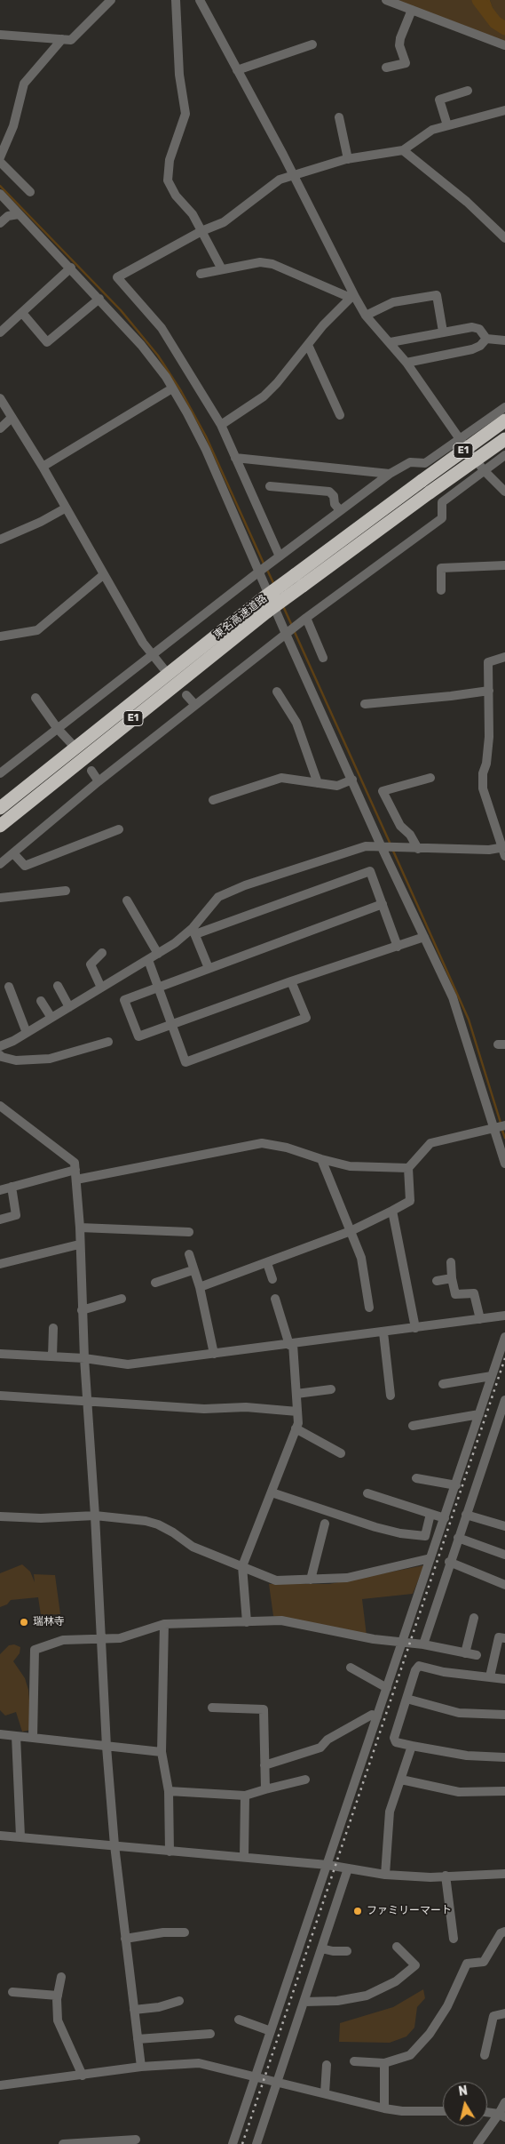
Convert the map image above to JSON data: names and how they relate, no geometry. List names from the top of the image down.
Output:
{
  "streets": {
    "highway": ["E1", "東名高速道路"]
  },
  "places": ["瑞林寺", "ファミリーマート"],
  "north": "top"
}
